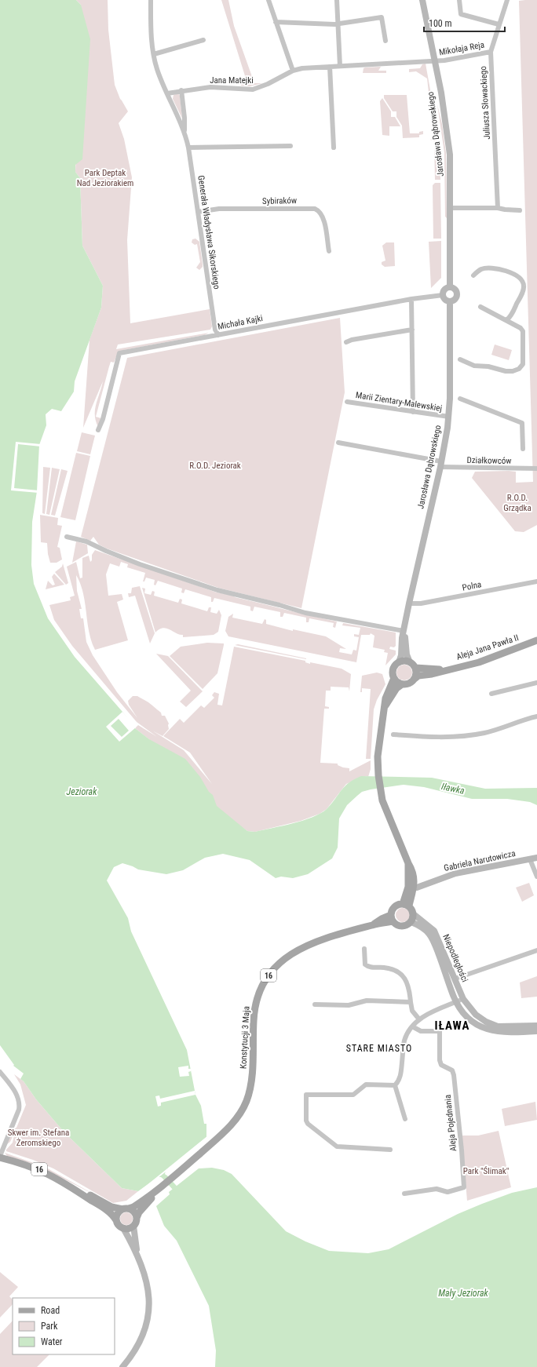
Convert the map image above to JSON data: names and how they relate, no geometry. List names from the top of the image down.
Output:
{
  "streets": {
    "main road": ["Aleja Jana Pawła II", "16", "Konstytucji 3 Maja"],
    "street": [
      "Mikołaja Reja",
      "Jana Matejki",
      "Juliusza Słowackiego",
      "Jarosława Dąbrowskiego",
      "Sybiraków",
      "Generała Władysława Sikorskiego",
      "Michała Kajki",
      "Marii Zientary-Malewskiej",
      "Działkowców",
      "Polna",
      "Gabriela Narutowicza",
      "Niepodległości",
      "Aleja Pojednania"
    ]
  },
  "crossings": [
    ["Mikołaja Reja", "Jana Matejki"],
    ["Mikołaja Reja", "Juliusza Słowackiego"],
    ["Mikołaja Reja", "Jarosława Dąbrowskiego"],
    ["Jana Matejki", "Jarosława Dąbrowskiego"],
    ["Jana Matejki", "Generała Władysława Sikorskiego"],
    ["Jarosława Dąbrowskiego", "Michała Kajki"],
    ["Jarosława Dąbrowskiego", "Marii Zientary-Malewskiej"],
    ["Jarosława Dąbrowskiego", "Działkowców"],
    ["Jarosława Dąbrowskiego", "Polna"],
    ["Jarosława Dąbrowskiego", "Aleja Jana Pawła II"],
    ["Sybiraków", "Generała Władysława Sikorskiego"],
    ["Generała Władysława Sikorskiego", "Michała Kajki"],
    ["Niepodległości", "16"],
    ["Niepodległości", "Konstytucji 3 Maja"],
    ["16", "Konstytucji 3 Maja"]
  ],
  "districts": ["IŁAWA", "STARE MIASTO"],
  "water": ["Iławka", "Jeziorak", "Mały Jeziorak"],
  "parks": [
    "Park Deptak Nad Jeziorakiem",
    "R.O.D. Jeziorak",
    "R.O.D. Grządka",
    "Skwer im. Stefana Żeromskiego",
    "Park \"Ślimak\""
  ],
  "legend": ["Road", "Park", "Water"],
  "scale_bar": "100 m"
}
